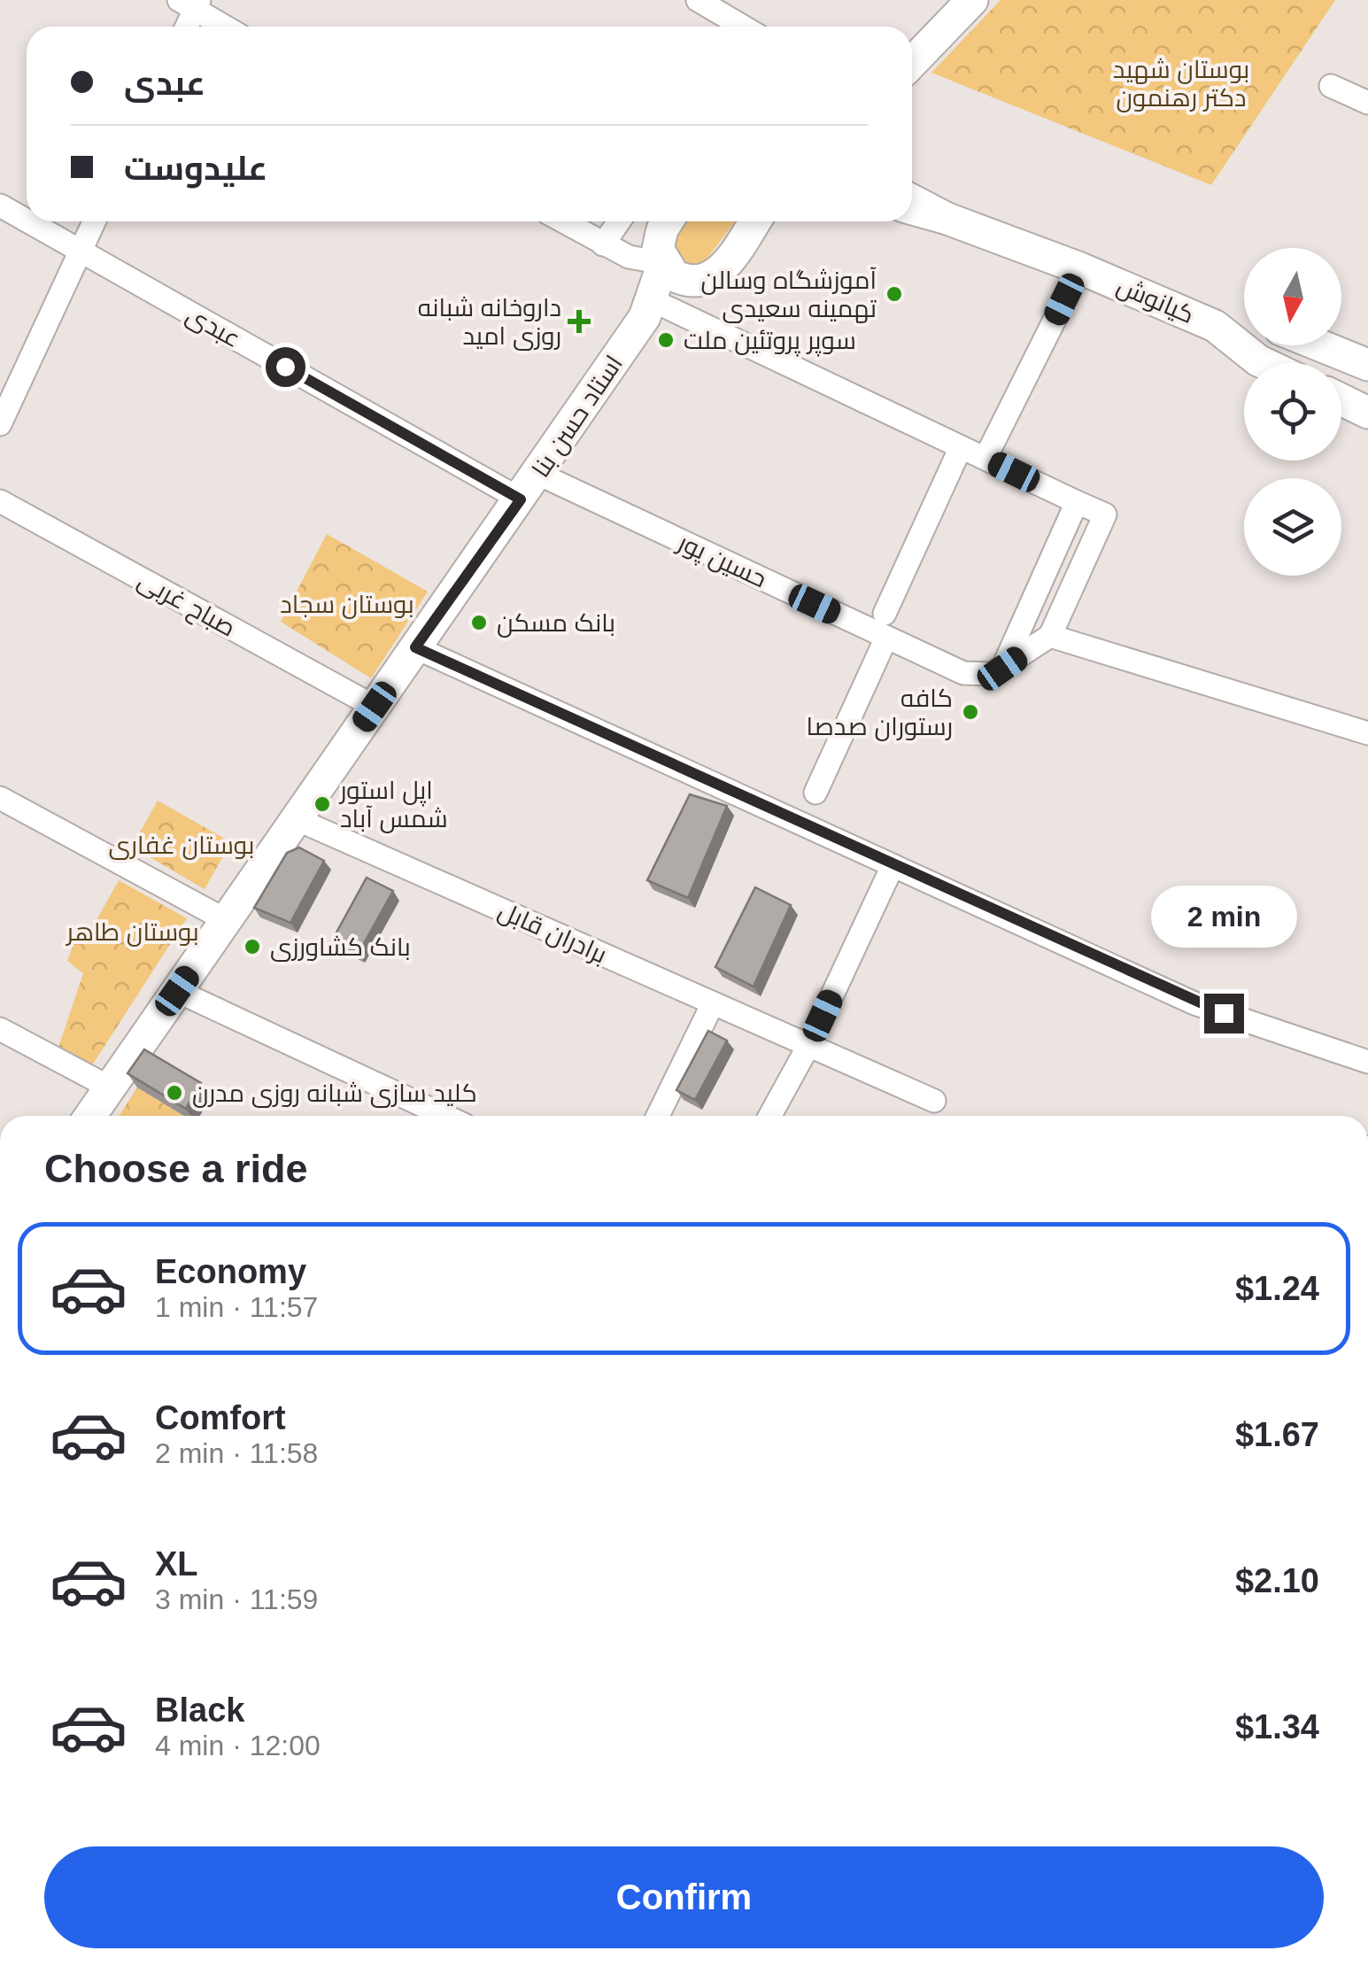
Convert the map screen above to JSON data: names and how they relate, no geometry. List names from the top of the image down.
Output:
{
  "streets": {
    "main road": ["کیانوش", "استاد حسن بنا"],
    "street": [
      "عبدی",
      "حسین پور",
      "صباح غربی",
      "برادران قابل"
    ]
  },
  "crossings": [
    ["عبدی", "استاد حسن بنا"],
    ["عبدی", "حسین پور"],
    ["استاد حسن بنا", "حسین پور"],
    ["استاد حسن بنا", "صباح غربی"],
    ["استاد حسن بنا", "برادران قابل"]
  ],
  "parks": [
    "بوستان شهید دکتر رهنمون",
    "بوستان سجاد",
    "بوستان غفاری",
    "بوستان طاهر"
  ],
  "places": {
    "other": [
      "آموزشگاه وسالن تهمینه سعیدی",
      "سوپر پروتئین ملت",
      "بانک مسکن",
      "کافه رستوران صدصا",
      "اپل استور شمس آباد",
      "بانک کشاورزی",
      "کلید سازی شبانه روزی مدرن"
    ],
    "health": ["داروخانه شبانه روزی امید"]
  },
  "north": "bottom",
  "page": {
    "banner": ["عبدی", "علیدوست"],
    "bubble": "2 min",
    "heading": "Choose a ride",
    "list": [
      {
        "name": "Economy",
        "note": "1 min · 11:57",
        "value": "$1.24"
      },
      {
        "name": "Comfort",
        "note": "2 min · 11:58",
        "value": "$1.67"
      },
      {
        "name": "XL",
        "note": "3 min · 11:59",
        "value": "$2.10"
      },
      {
        "name": "Black",
        "note": "4 min · 12:00",
        "value": "$1.34"
      }
    ],
    "buttons": "Confirm"
  }
}
